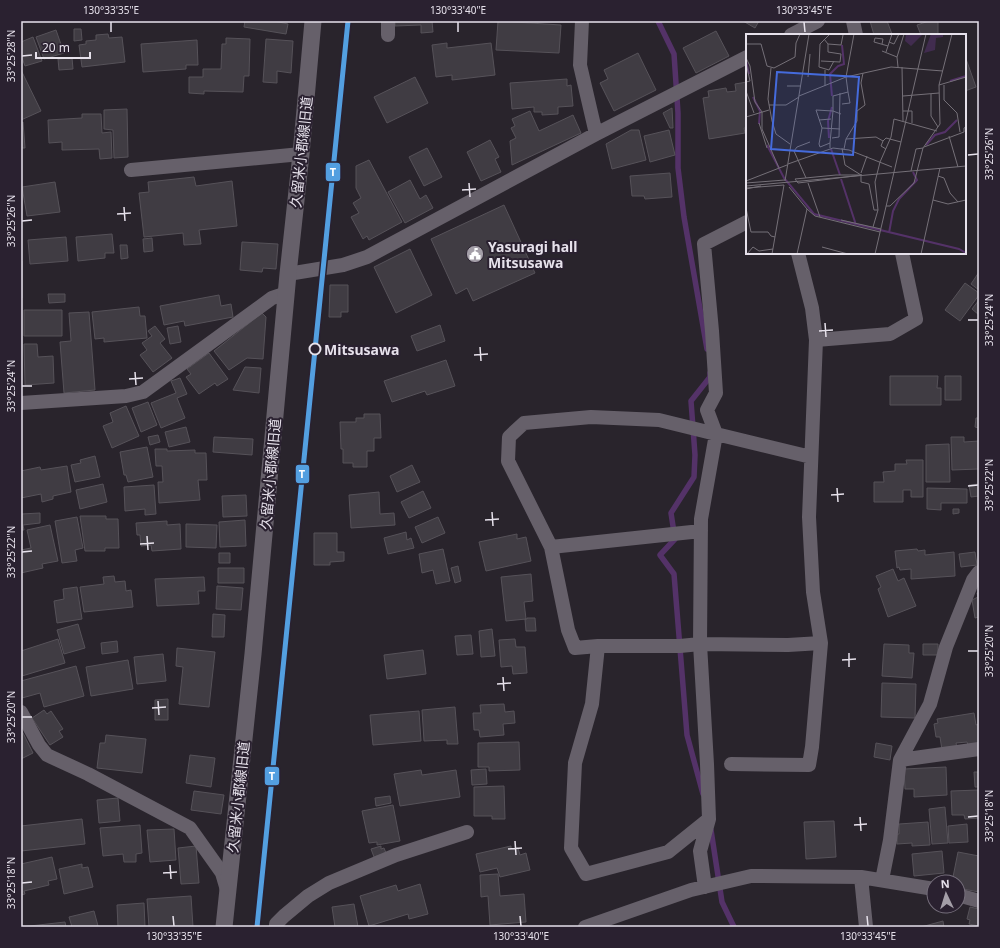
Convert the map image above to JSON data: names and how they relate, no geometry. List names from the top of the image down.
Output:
{
  "streets": {
    "street": ["久留米小郡線旧道"]
  },
  "places": {
    "public building": ["Yasuragi hall Mitsusawa"],
    "other": ["Mitsusawa"]
  },
  "lines": ["transit line T"],
  "scale_bar": "20 m",
  "north": "top",
  "coordinates": [
    "130°33'35\"E",
    "130°33'40\"E",
    "130°33'45\"E",
    "33°25'28\"N",
    "33°25'26\"N",
    "33°25'24\"N",
    "33°25'22\"N",
    "33°25'20\"N",
    "33°25'18\"N"
  ]
}
